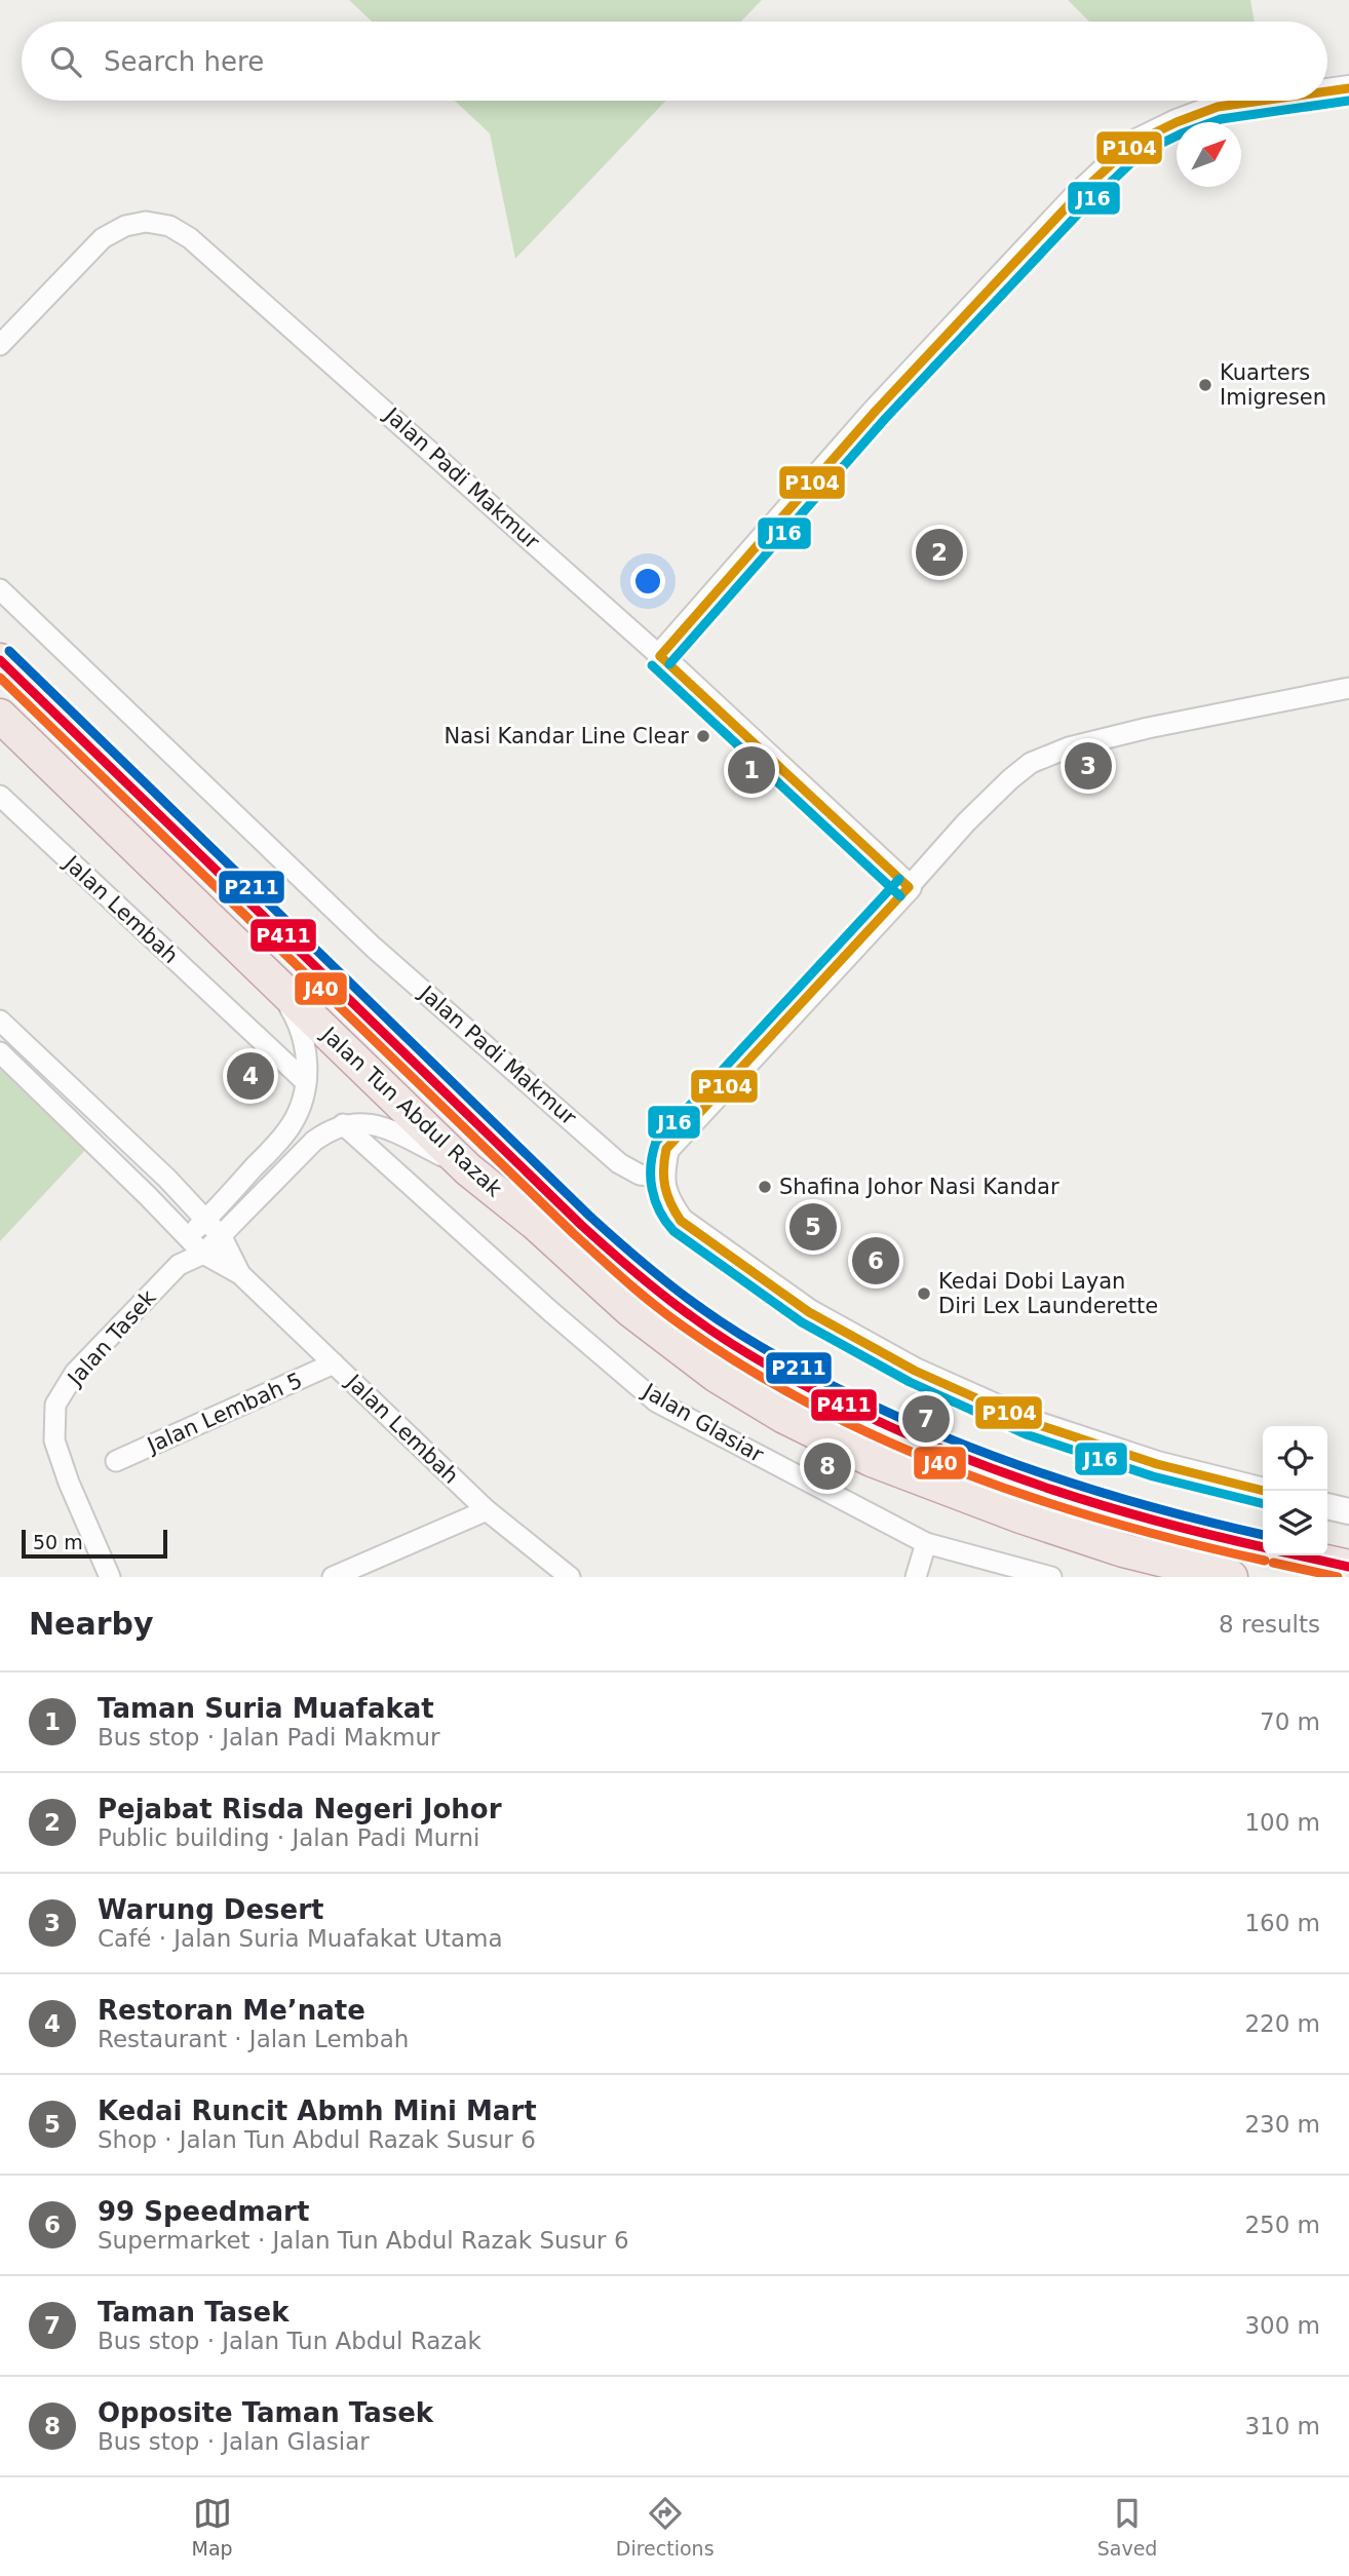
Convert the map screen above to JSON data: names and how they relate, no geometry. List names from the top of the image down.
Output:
{
  "streets": {
    "highway": ["Jalan Tun Abdul Razak"],
    "street": [
      "Jalan Padi Makmur",
      "Jalan Lembah",
      "Jalan Tasek",
      "Jalan Lembah 5",
      "Jalan Glasiar"
    ]
  },
  "crossings": [
    ["Jalan Lembah", "Jalan Tasek"],
    ["Jalan Lembah", "Jalan Lembah 5"],
    ["Jalan Tasek", "Jalan Glasiar"]
  ],
  "places": [
    "Kuarters Imigresen",
    "Nasi Kandar Line Clear",
    "Shafina Johor Nasi Kandar",
    "Kedai Dobi Layan Diri Lex Launderette"
  ],
  "lines": [
    "transit line P104",
    "transit line J16",
    "transit line P211",
    "transit line P411",
    "transit line J40"
  ],
  "scale_bar": "50 m",
  "north": "top right",
  "page": {
    "search": "Search here",
    "pins": [
      "2",
      "3",
      "1",
      "4",
      "5",
      "6",
      "7",
      "8"
    ],
    "scale": "50 m",
    "heading": ["Nearby", "8 results"],
    "list": [
      {
        "mark": "1",
        "name": "Taman Suria Muafakat",
        "note": "Bus stop · Jalan Padi Makmur",
        "value": "70 m"
      },
      {
        "mark": "2",
        "name": "Pejabat Risda Negeri Johor",
        "note": "Public building · Jalan Padi Murni",
        "value": "100 m"
      },
      {
        "mark": "3",
        "name": "Warung Desert",
        "note": "Café · Jalan Suria Muafakat Utama",
        "value": "160 m"
      },
      {
        "mark": "4",
        "name": "Restoran Me’nate",
        "note": "Restaurant · Jalan Lembah",
        "value": "220 m"
      },
      {
        "mark": "5",
        "name": "Kedai Runcit Abmh Mini Mart",
        "note": "Shop · Jalan Tun Abdul Razak Susur 6",
        "value": "230 m"
      },
      {
        "mark": "6",
        "name": "99 Speedmart",
        "note": "Supermarket · Jalan Tun Abdul Razak Susur 6",
        "value": "250 m"
      },
      {
        "mark": "7",
        "name": "Taman Tasek",
        "note": "Bus stop · Jalan Tun Abdul Razak",
        "value": "300 m"
      },
      {
        "mark": "8",
        "name": "Opposite Taman Tasek",
        "note": "Bus stop · Jalan Glasiar",
        "value": "310 m"
      }
    ],
    "nav": ["Map", "Directions", "Saved"]
  }
}
